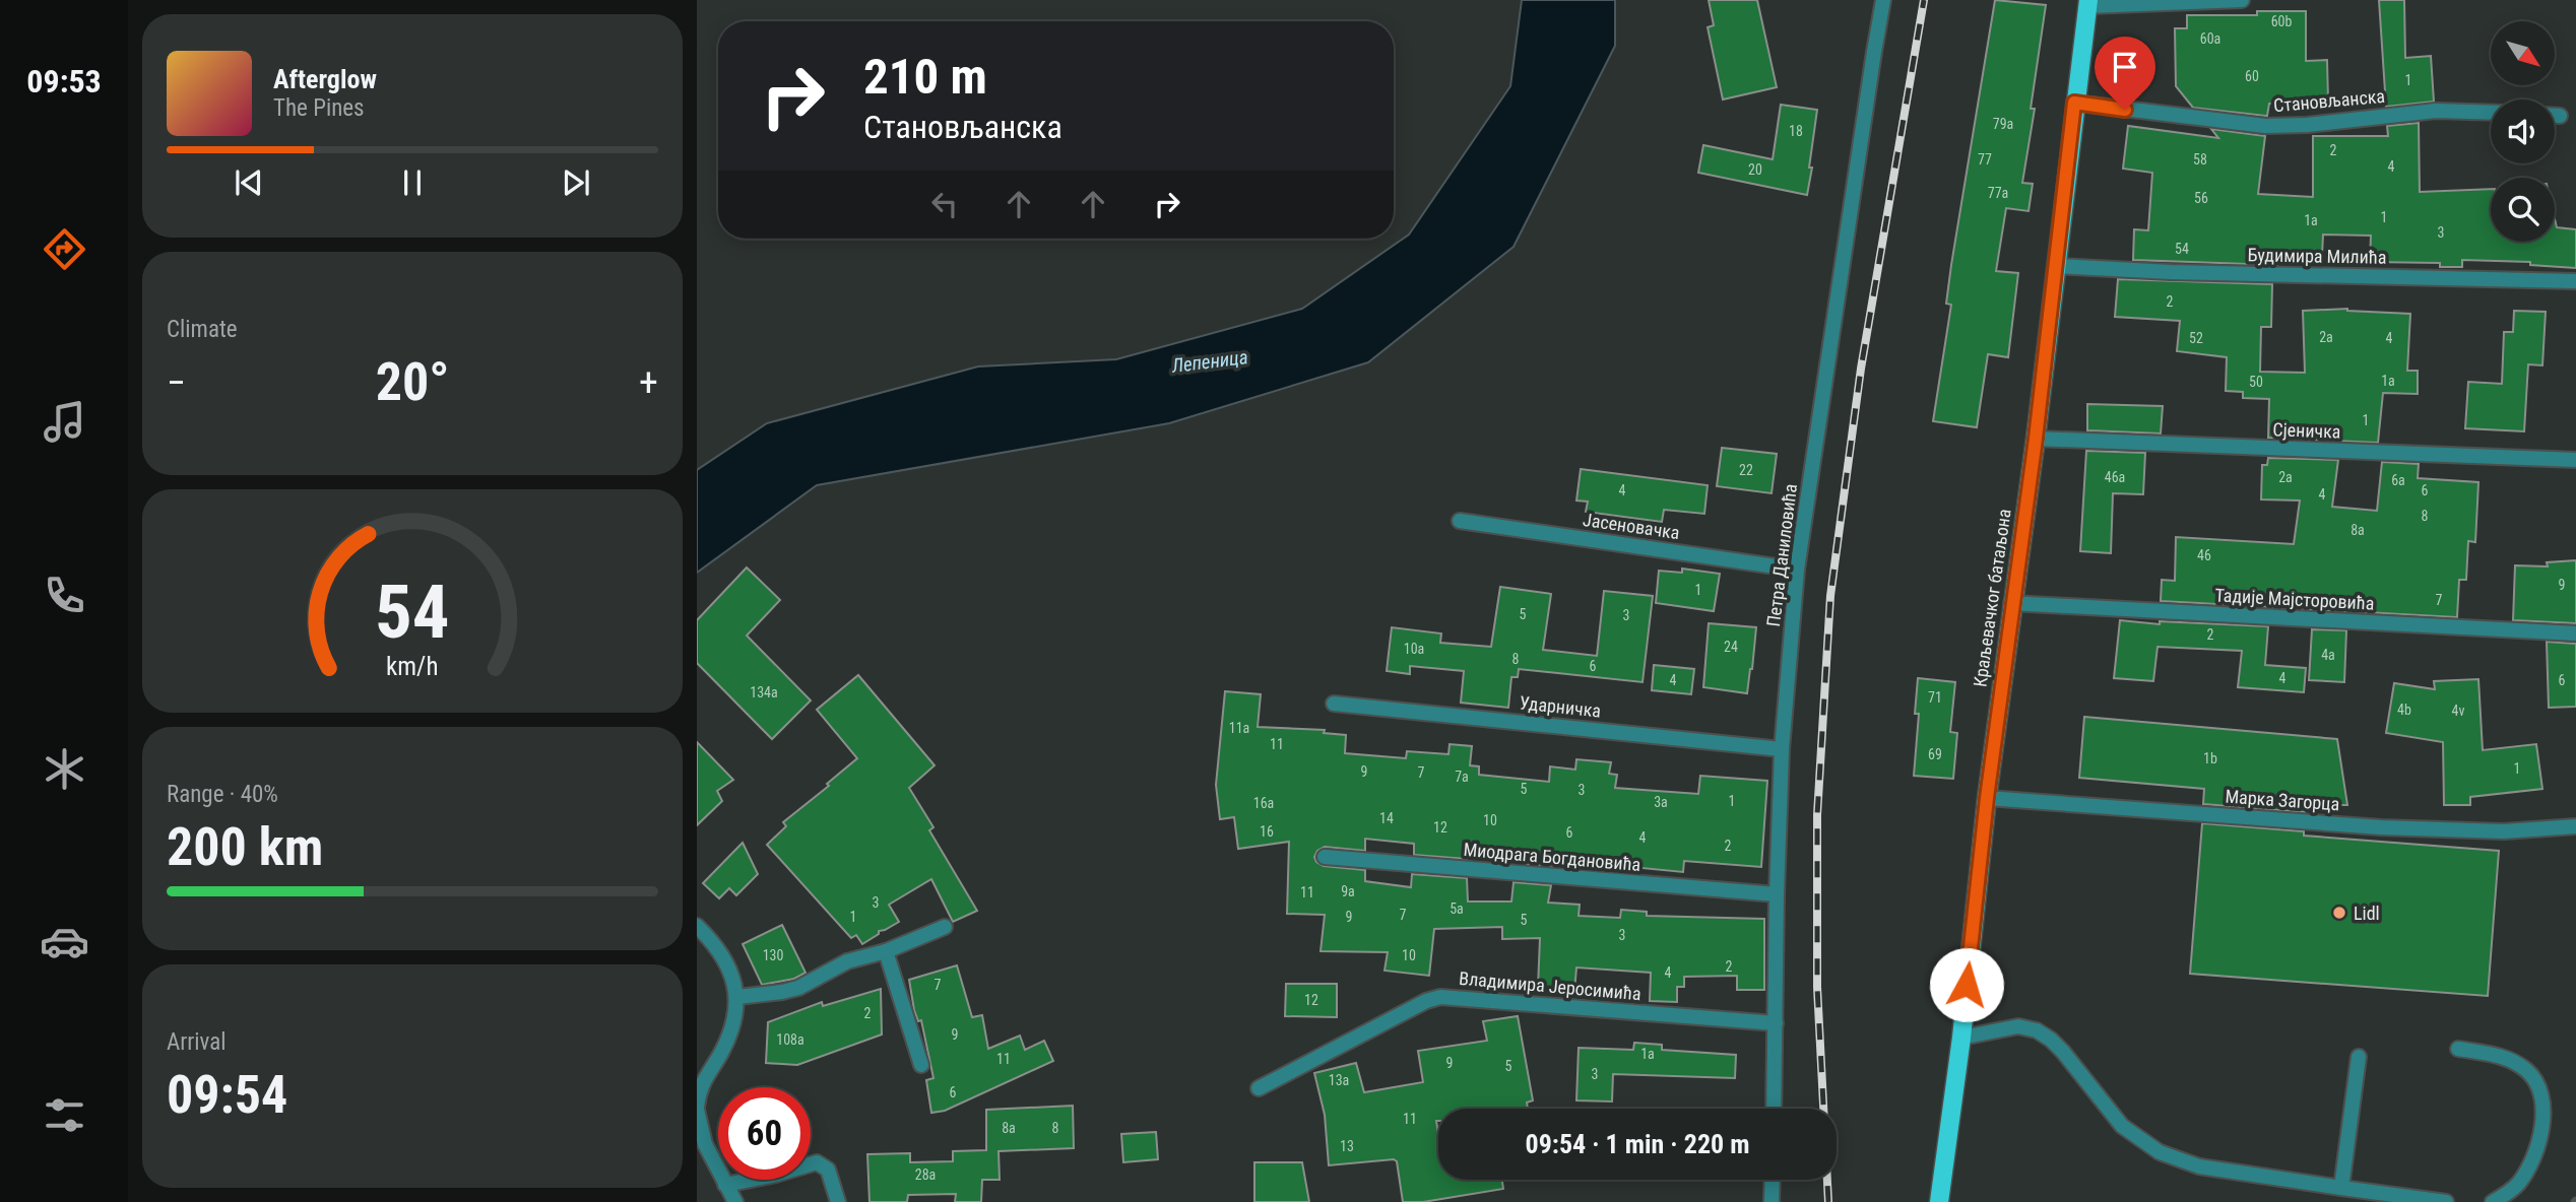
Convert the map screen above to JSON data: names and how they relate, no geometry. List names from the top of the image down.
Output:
{
  "streets": {
    "main road": ["Краљевачког батаљона"],
    "street": [
      "Становљанска",
      "Будимира Милића",
      "Сјеничка",
      "Јасеновачка",
      "Петра Даниловића",
      "Тадије Мајсторовића",
      "Ударничка",
      "Марка Загорца",
      "Миодрага Богдановића",
      "Владимира Јеросимића"
    ]
  },
  "crossings": [
    ["Становљанска", "Краљевачког батаљона"],
    ["Будимира Милића", "Краљевачког батаљона"],
    ["Сјеничка", "Краљевачког батаљона"],
    ["Јасеновачка", "Петра Даниловића"],
    ["Петра Даниловића", "Ударничка"],
    ["Петра Даниловића", "Миодрага Богдановића"],
    ["Петра Даниловића", "Владимира Јеросимића"],
    ["Краљевачког батаљона", "Тадије Мајсторовића"],
    ["Краљевачког батаљона", "Марка Загорца"]
  ],
  "water": ["Лепеница"],
  "places": ["Lidl"],
  "house_numbers": [
    "60b",
    "60a",
    "60",
    "1",
    "79a",
    "18",
    "2",
    "77",
    "58",
    "4",
    "20",
    "77a",
    "56",
    "1",
    "1a",
    "3",
    "54",
    "2",
    "2a",
    "52",
    "4",
    "1a",
    "50",
    "1",
    "22",
    "46a",
    "2a",
    "6a",
    "4",
    "6",
    "4",
    "8",
    "8a",
    "46",
    "9",
    "1",
    "7",
    "5",
    "3",
    "2",
    "24",
    "10a",
    "4a",
    "8",
    "6",
    "4",
    "4",
    "6",
    "134a",
    "71",
    "4b",
    "4v",
    "11a",
    "11",
    "69",
    "1b",
    "1",
    "9",
    "7",
    "7a",
    "5",
    "3",
    "1",
    "3a",
    "16a",
    "14",
    "10",
    "12",
    "16",
    "6",
    "4",
    "2",
    "9a",
    "11",
    "3",
    "5a",
    "7",
    "1",
    "9",
    "5",
    "3",
    "130",
    "10",
    "2",
    "4",
    "7",
    "12",
    "2",
    "9",
    "108a",
    "1a",
    "11",
    "9",
    "5",
    "3",
    "13a",
    "6",
    "11",
    "8a",
    "8",
    "13",
    "28a"
  ],
  "north": "bottom right",
  "page": {
    "tabs": "09:53",
    "turn": ["210 m", "Становљанска"],
    "song": ["Afterglow", "The Pines"],
    "tile": [
      "Climate",
      ["Range · 40%", "200 km"],
      ["Arrival", "09:54"]
    ],
    "heat": ["−", "20°", "+"],
    "limit": "60",
    "trip": "09:54 · 1 min · 220 m",
    "gauge": ["54", "km/h"]
  }
}
